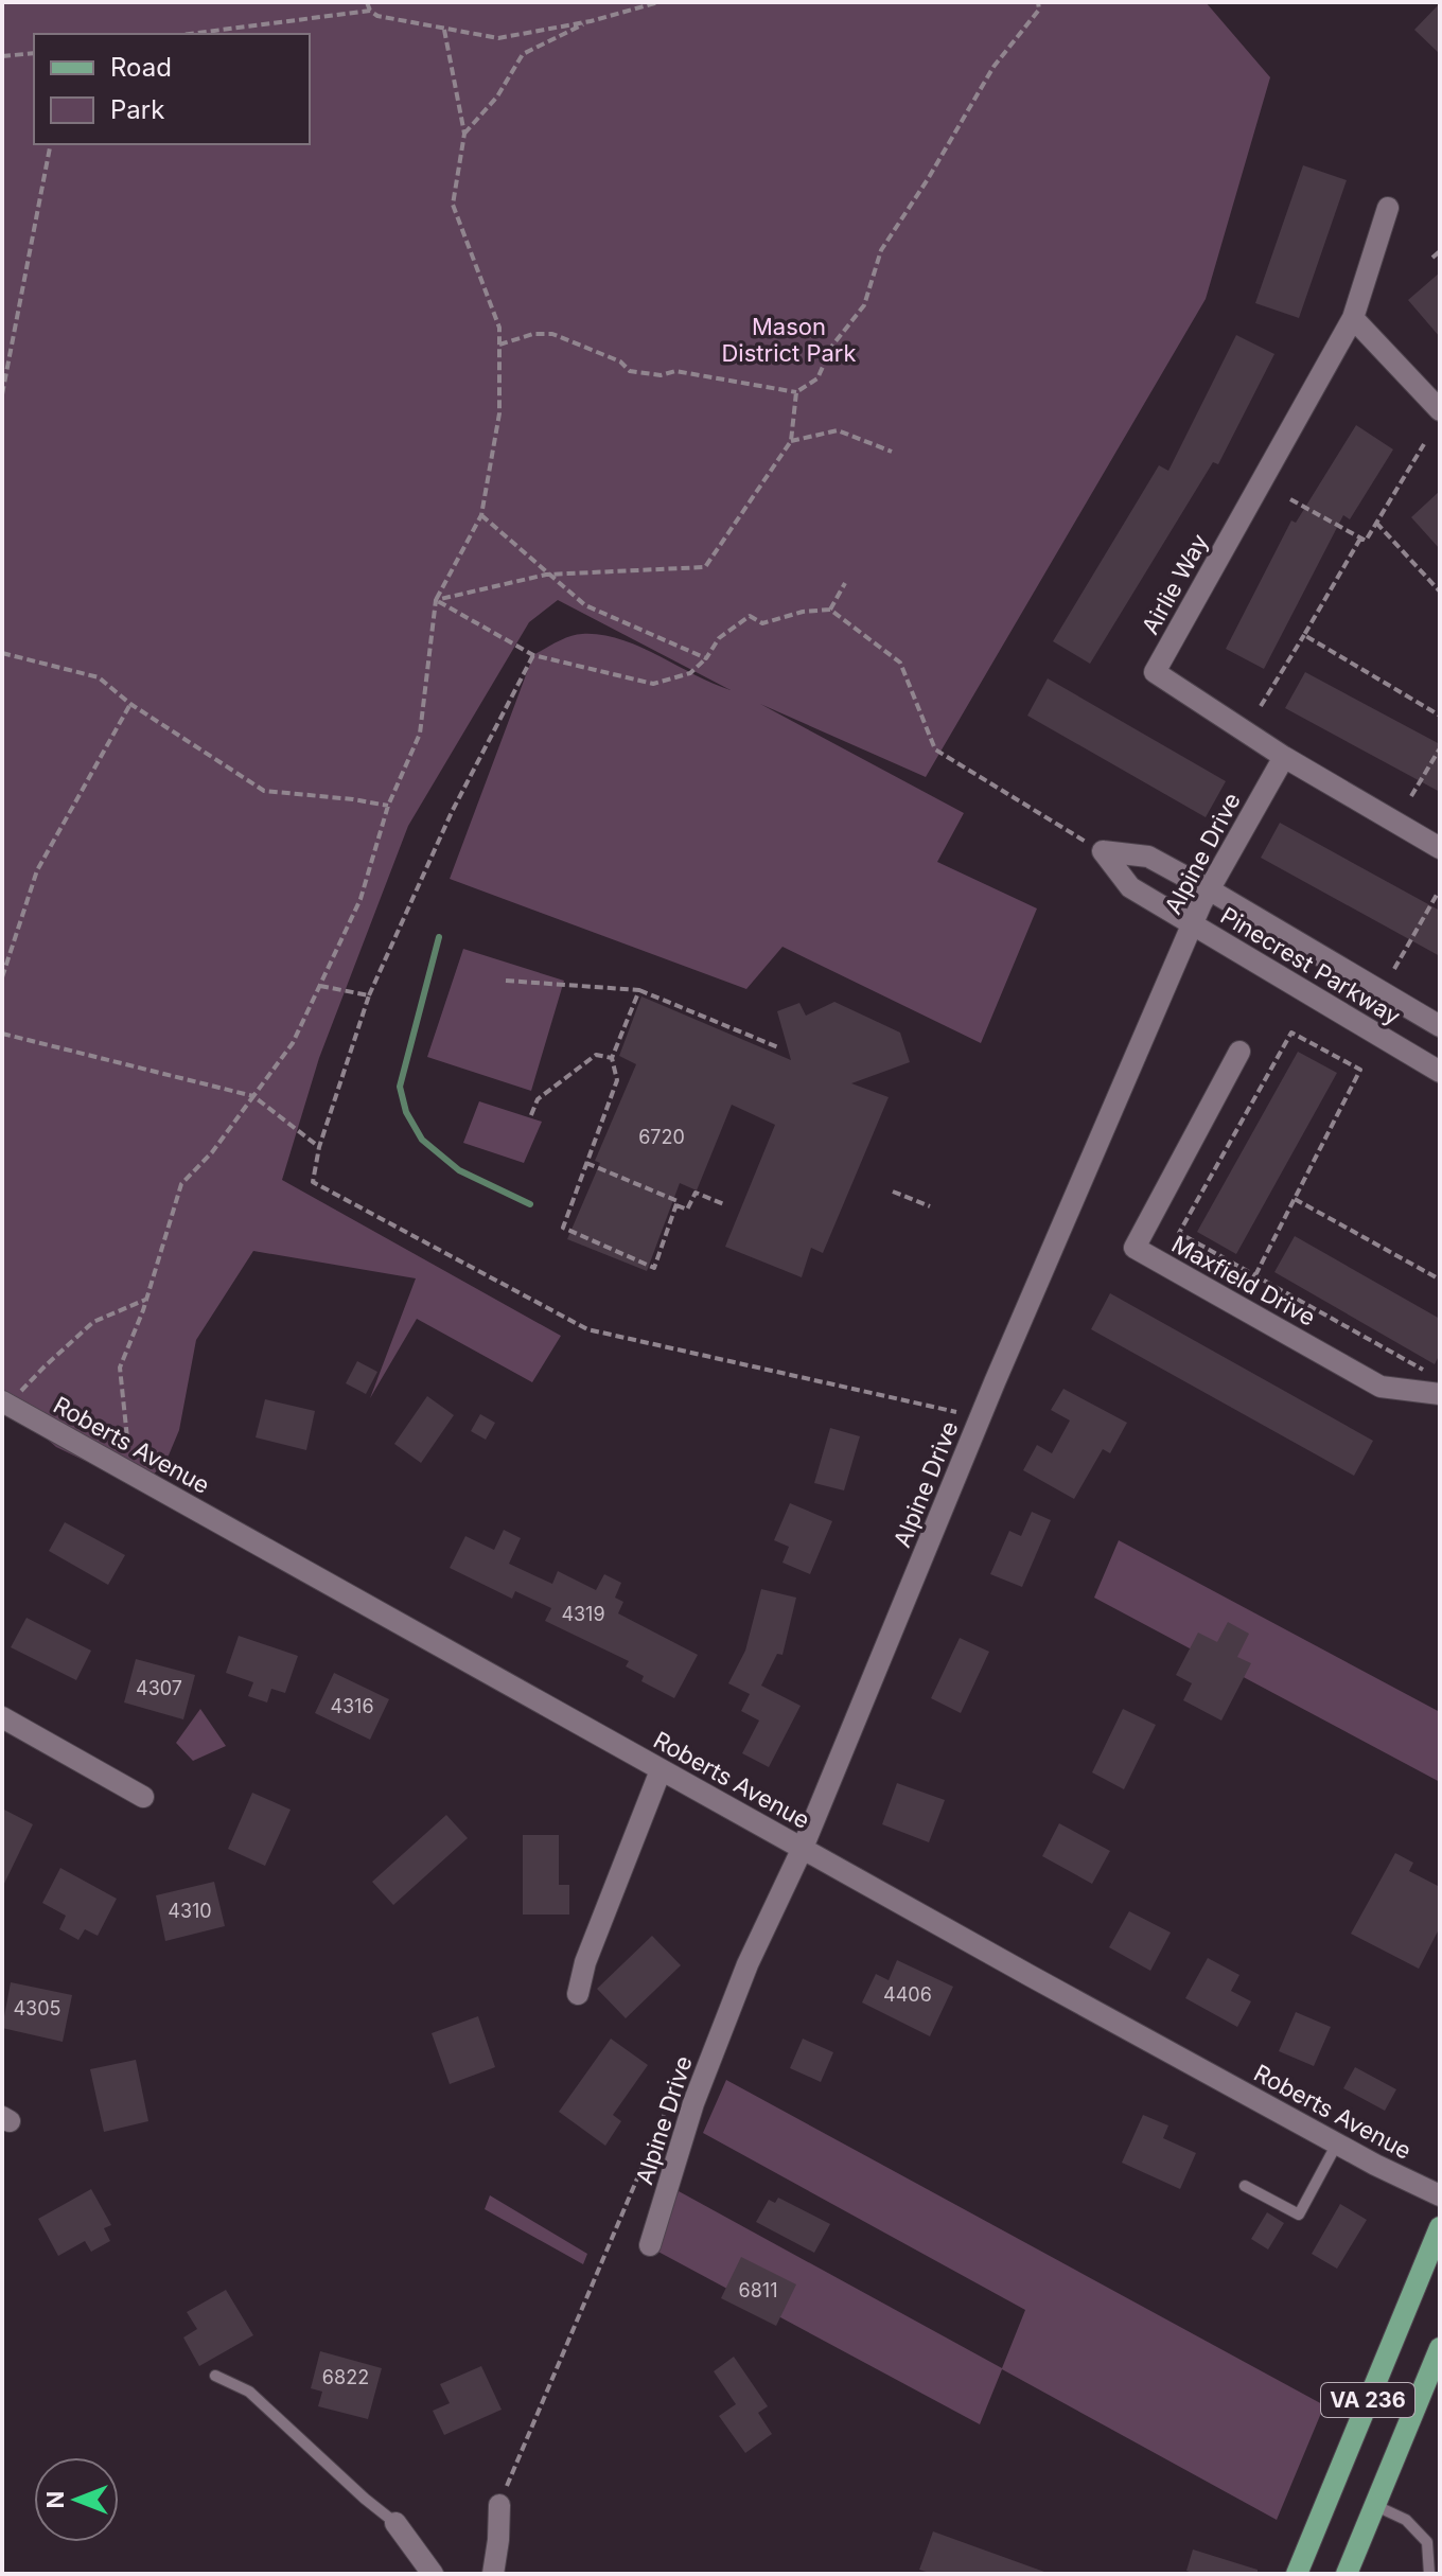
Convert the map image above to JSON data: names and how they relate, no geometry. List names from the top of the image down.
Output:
{
  "streets": {
    "main road": ["VA 236"],
    "street": [
      "Airlie Way",
      "Alpine Drive",
      "Pinecrest Parkway",
      "Maxfield Drive",
      "Roberts Avenue"
    ]
  },
  "crossings": [
    ["Airlie Way", "Alpine Drive"],
    ["Alpine Drive", "Pinecrest Parkway"],
    ["Alpine Drive", "Roberts Avenue"]
  ],
  "parks": ["Mason District Park"],
  "house_numbers": [
    "6720",
    "4319",
    "4307",
    "4316",
    "4310",
    "4406",
    "4305",
    "6811",
    "6822"
  ],
  "legend": ["Road", "Park"],
  "north": "left"
}
